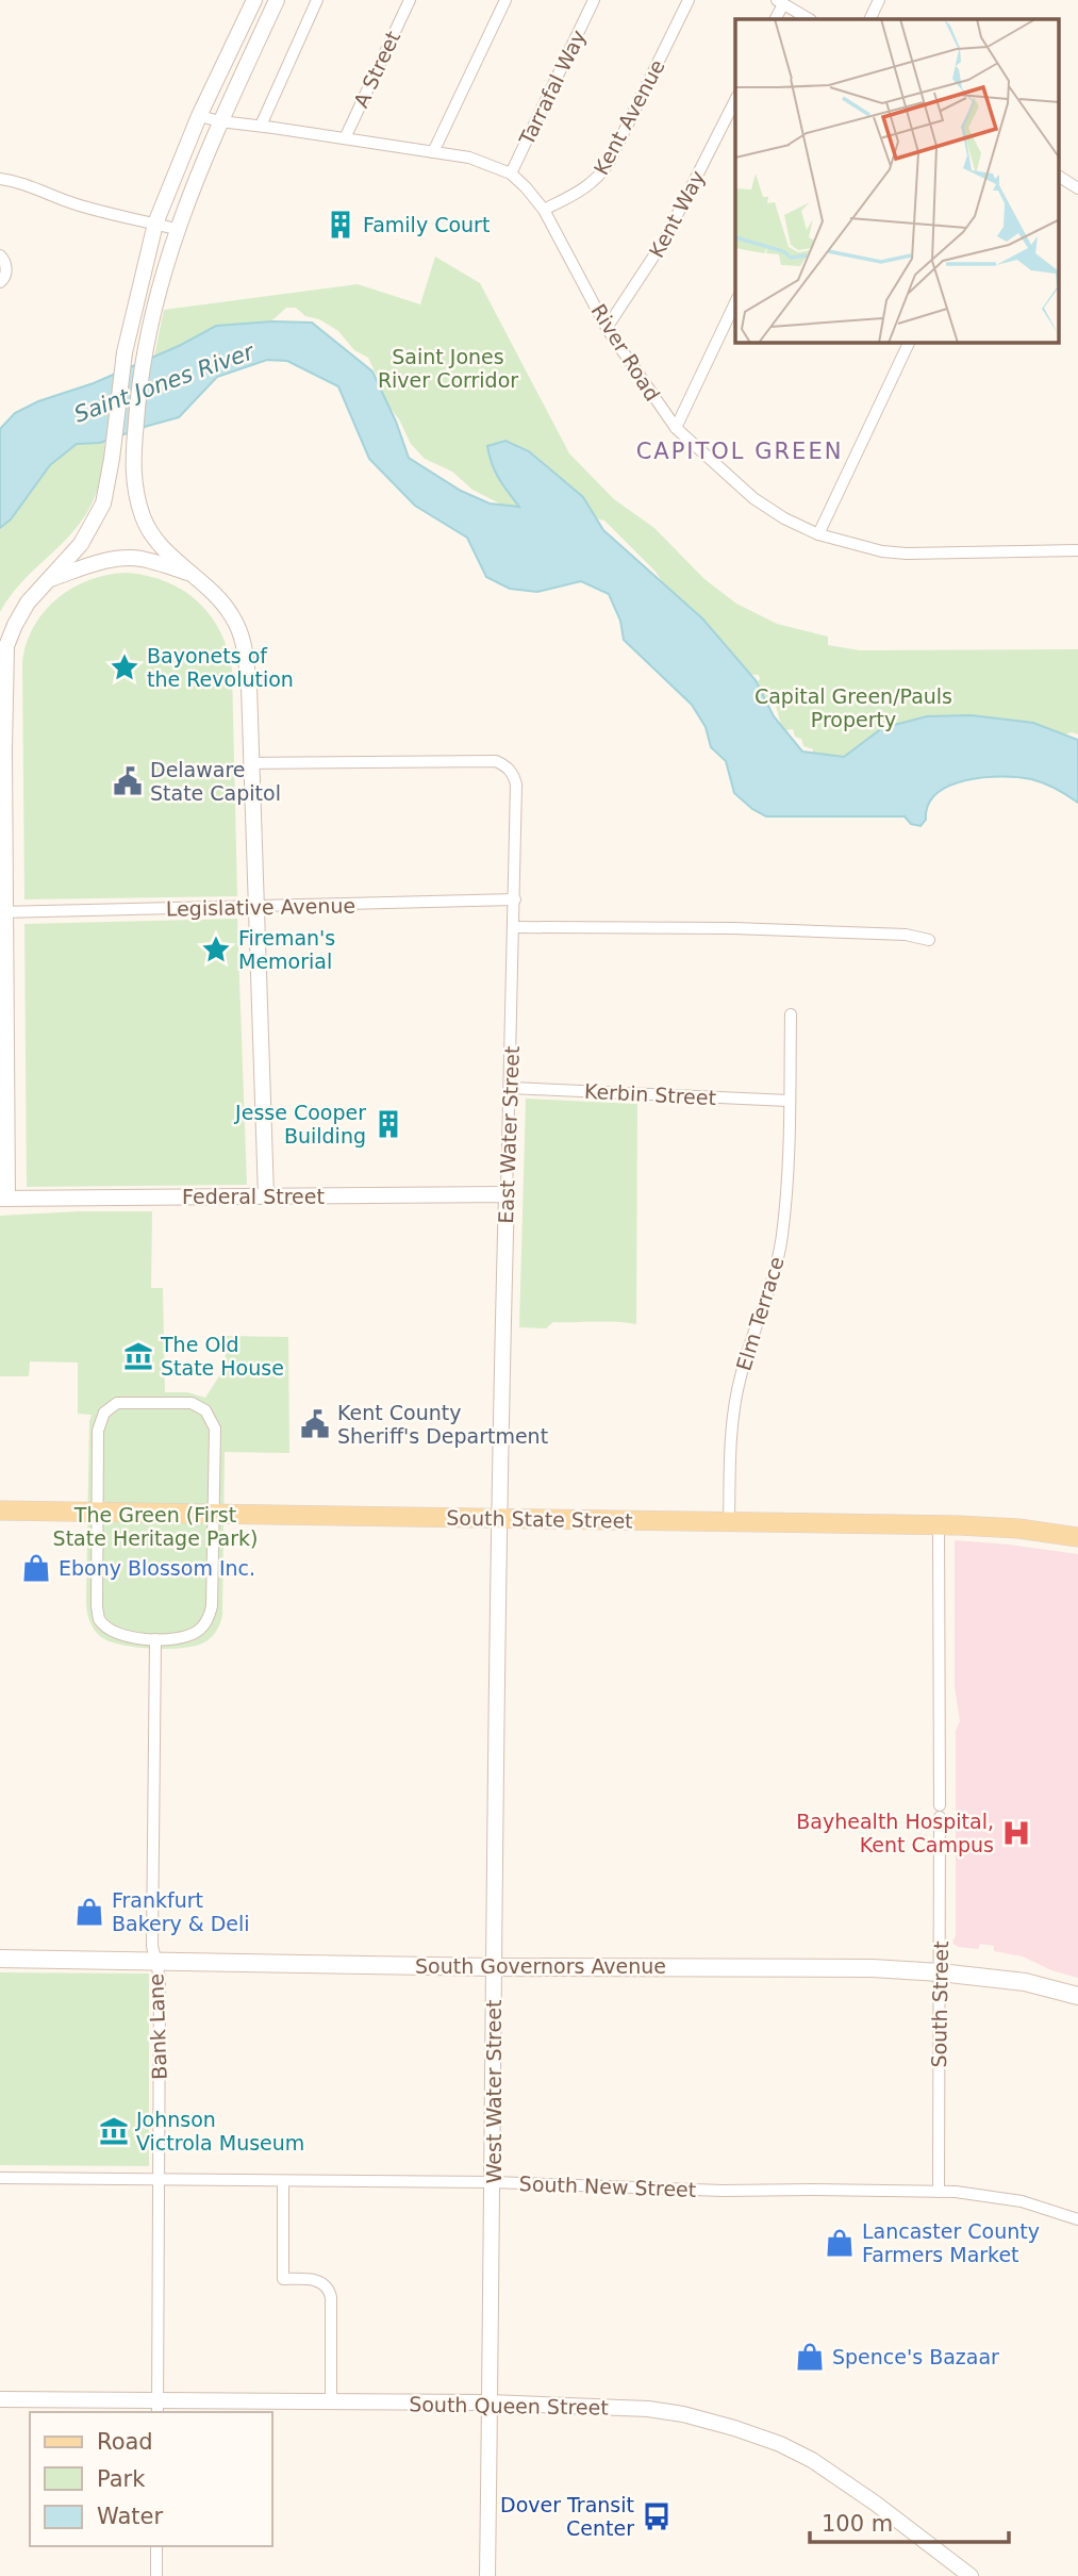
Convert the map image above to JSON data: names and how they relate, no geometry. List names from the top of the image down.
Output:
{
  "streets": {
    "main road": ["South State Street", "South Governors Avenue"],
    "street": [
      "A Street",
      "Tarrafal Way",
      "Kent Avenue",
      "Kent Way",
      "River Road",
      "Legislative Avenue",
      "Kerbin Street",
      "East Water Street",
      "Federal Street",
      "Elm Terrace",
      "South Street",
      "Bank Lane",
      "West Water Street",
      "South New Street",
      "South Queen Street"
    ]
  },
  "crossings": [
    ["A Street", "River Road"],
    ["Tarrafal Way", "River Road"],
    ["Kent Avenue", "River Road"],
    ["Kent Way", "River Road"],
    ["Legislative Avenue", "East Water Street"],
    ["Kerbin Street", "East Water Street"],
    ["Kerbin Street", "Elm Terrace"],
    ["East Water Street", "Federal Street"],
    ["East Water Street", "South State Street"],
    ["East Water Street", "West Water Street"],
    ["Elm Terrace", "South State Street"],
    ["South State Street", "South Street"],
    ["South State Street", "West Water Street"],
    ["South Governors Avenue", "South Street"],
    ["South Governors Avenue", "Bank Lane"],
    ["South Governors Avenue", "West Water Street"],
    ["South Street", "South New Street"],
    ["Bank Lane", "South New Street"],
    ["Bank Lane", "South Queen Street"],
    ["West Water Street", "South New Street"],
    ["West Water Street", "South Queen Street"]
  ],
  "districts": ["CAPITOL GREEN"],
  "water": ["Saint Jones River"],
  "parks": ["Saint Jones River Corridor", "Capital Green/Pauls Property", "The Green (First State Heritage Park)"],
  "places": {
    "building": ["Family Court", "Jesse Cooper Building"],
    "place": ["Bayonets of the Revolution", "Fireman's Memorial"],
    "public building": ["Delaware State Capitol", "Kent County Sheriff's Department"],
    "museum": ["The Old State House", "Johnson Victrola Museum"],
    "shop": [
      "Ebony Blossom Inc.",
      "Frankfurt Bakery & Deli",
      "Lancaster County Farmers Market",
      "Spence's Bazaar"
    ],
    "hospital": ["Bayhealth Hospital, Kent Campus"],
    "bus stop": ["Dover Transit Center"]
  },
  "legend": ["Road", "Park", "Water"],
  "scale_bar": "100 m"
}
